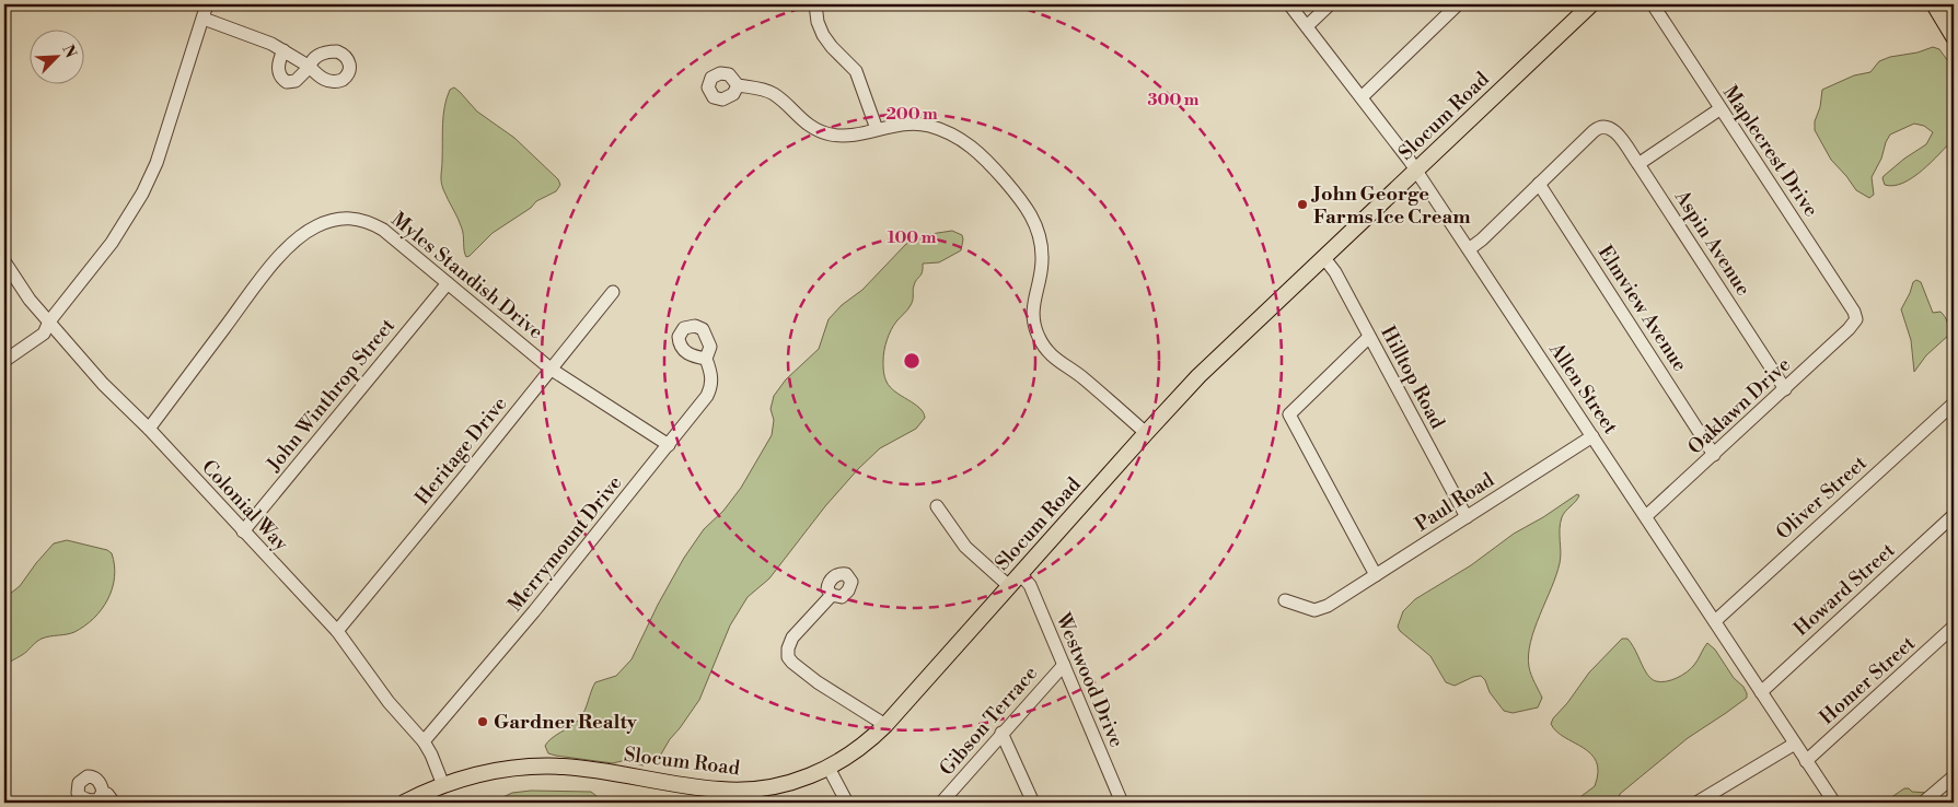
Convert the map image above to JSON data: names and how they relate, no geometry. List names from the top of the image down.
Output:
{
  "streets": {
    "main road": ["Slocum Road"],
    "street": [
      "Maplecrest Drive",
      "Aspin Avenue",
      "Myles Standish Drive",
      "Elmview Avenue",
      "Hilltop Road",
      "Allen Street",
      "John Winthrop Street",
      "Oaklawn Drive",
      "Heritage Drive",
      "Oliver Street",
      "Paul Road",
      "Colonial Way",
      "Merrymount Drive",
      "Howard Street",
      "Westwood Drive",
      "Homer Street",
      "Gibson Terrace"
    ]
  },
  "crossings": [
    ["Slocum Road", "Hilltop Road"],
    ["Slocum Road", "Allen Street"],
    ["Slocum Road", "Colonial Way"],
    ["Slocum Road", "Westwood Drive"],
    ["Maplecrest Drive", "Oaklawn Drive"],
    ["Aspin Avenue", "Elmview Avenue"],
    ["Aspin Avenue", "Oaklawn Drive"],
    ["Myles Standish Drive", "John Winthrop Street"],
    ["Myles Standish Drive", "Heritage Drive"],
    ["Myles Standish Drive", "Colonial Way"],
    ["Myles Standish Drive", "Merrymount Drive"],
    ["Elmview Avenue", "Oaklawn Drive"],
    ["Hilltop Road", "Paul Road"],
    ["Allen Street", "Oaklawn Drive"],
    ["Allen Street", "Oliver Street"],
    ["Allen Street", "Paul Road"],
    ["Allen Street", "Howard Street"],
    ["Allen Street", "Homer Street"],
    ["John Winthrop Street", "Colonial Way"],
    ["Heritage Drive", "Colonial Way"],
    ["Colonial Way", "Merrymount Drive"],
    ["Westwood Drive", "Gibson Terrace"]
  ],
  "places": ["John George Farms Ice Cream", "Gardner Realty"],
  "north": "top right",
  "rings": ["300 m", "200 m", "100 m"]
}
